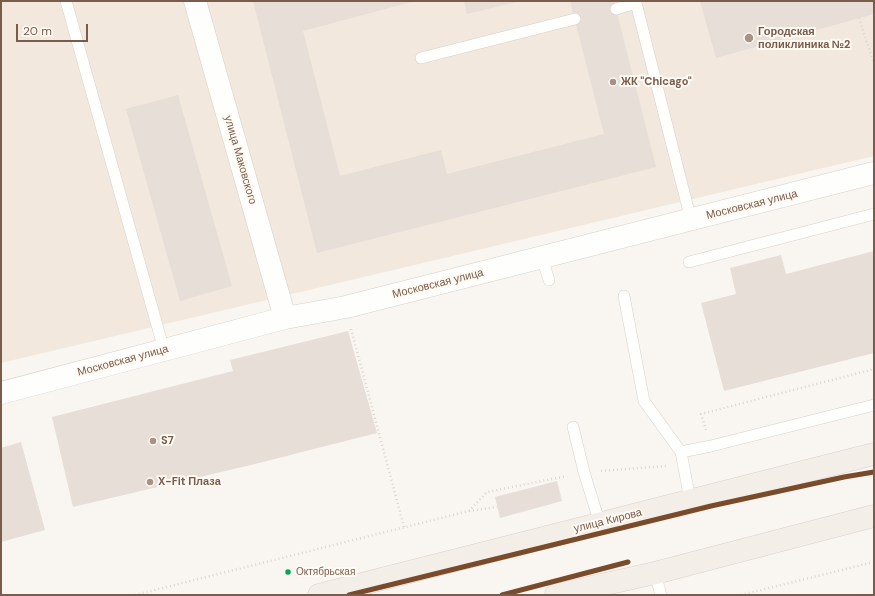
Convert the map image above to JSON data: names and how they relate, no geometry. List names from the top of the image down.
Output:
{
  "streets": {
    "main road": ["улица Кирова"],
    "street": ["улица Маковского", "Московская улица"]
  },
  "crossings": [
    ["улица Маковского", "Московская улица"]
  ],
  "places": [
    "Городская поликлиника №2",
    "ЖК \"Chicago\"",
    "S7",
    "X-Fit Плаза",
    "Октябрьская"
  ],
  "scale_bar": "20 m"
}
